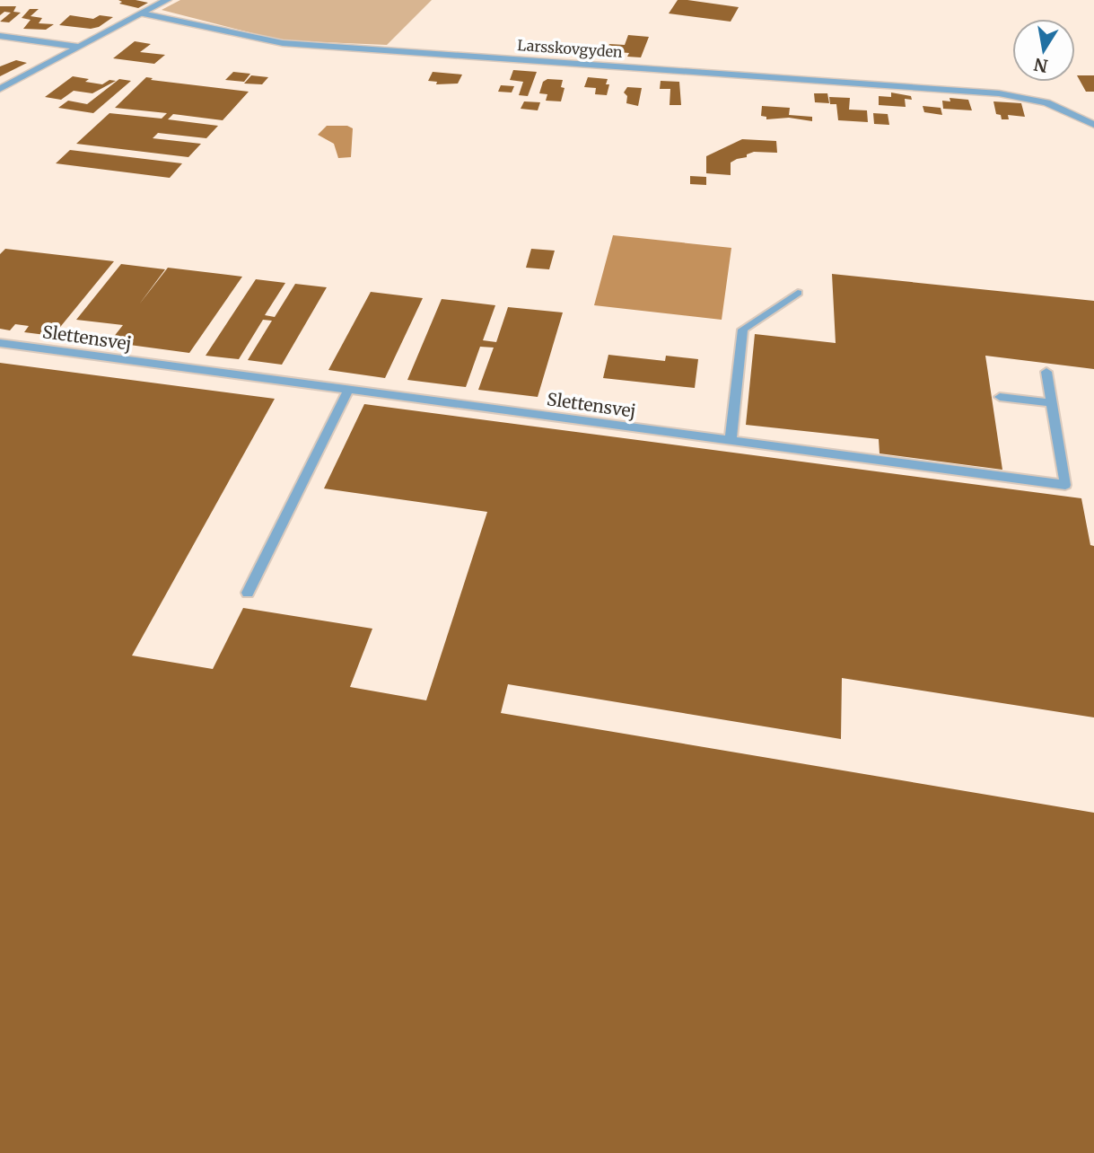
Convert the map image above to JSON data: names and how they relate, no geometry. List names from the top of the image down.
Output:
{
  "streets": {
    "street": ["Larsskovgyden"],
    "lane": ["Slettensvej"]
  },
  "north": "bottom"
}
